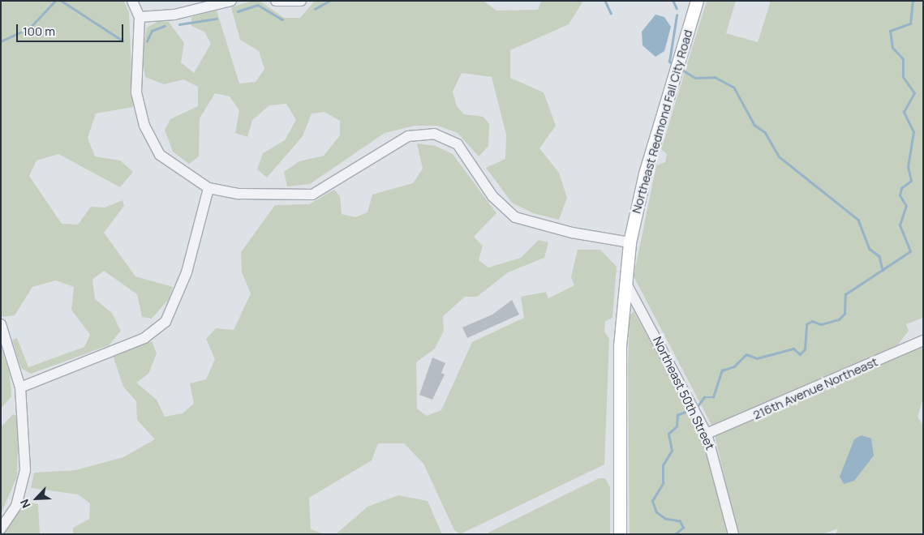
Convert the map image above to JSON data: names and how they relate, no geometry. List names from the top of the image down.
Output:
{
  "streets": {
    "main road": ["Northeast Redmond Fall City Road"],
    "street": ["216th Avenue Northeast", "Northeast 50th Street"]
  },
  "crossings": [
    ["Northeast Redmond Fall City Road", "Northeast 50th Street"],
    ["216th Avenue Northeast", "Northeast 50th Street"]
  ],
  "scale_bar": "100 m",
  "north": "bottom left"
}
